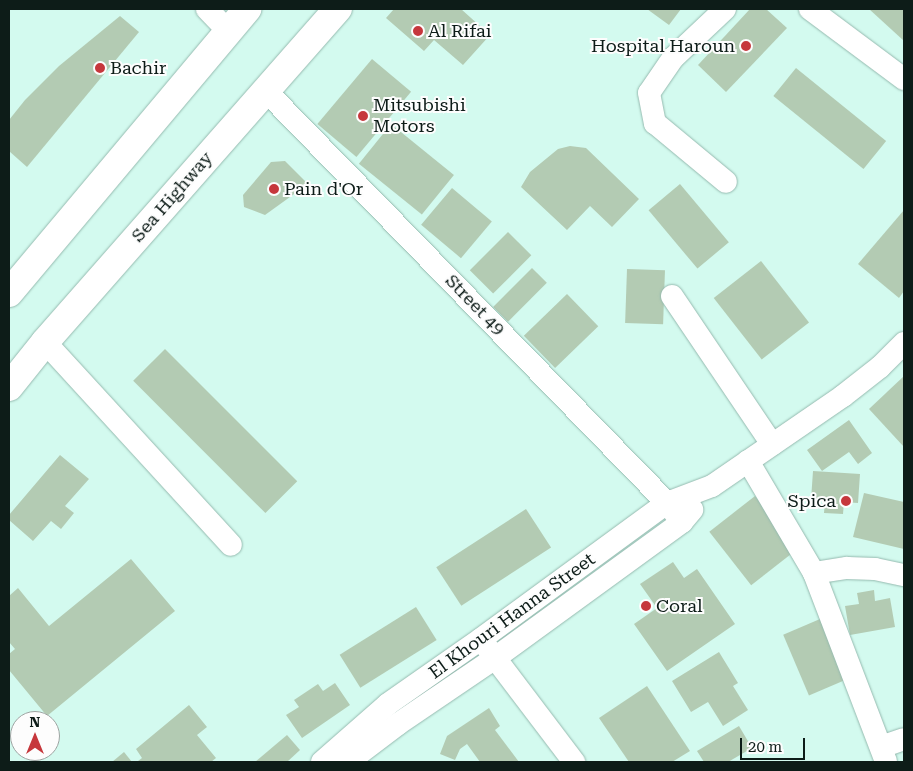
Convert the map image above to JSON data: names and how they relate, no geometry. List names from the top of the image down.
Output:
{
  "streets": {
    "highway": ["Sea Highway"],
    "street": ["Street 49", "El Khouri Hanna Street"]
  },
  "crossings": [
    ["Sea Highway", "Street 49"],
    ["Street 49", "El Khouri Hanna Street"]
  ],
  "places": [
    "Al Rifai",
    "Hospital Haroun",
    "Bachir",
    "Mitsubishi Motors",
    "Pain d'Or",
    "Spica",
    "Coral"
  ],
  "scale_bar": "20 m",
  "north": "top"
}
